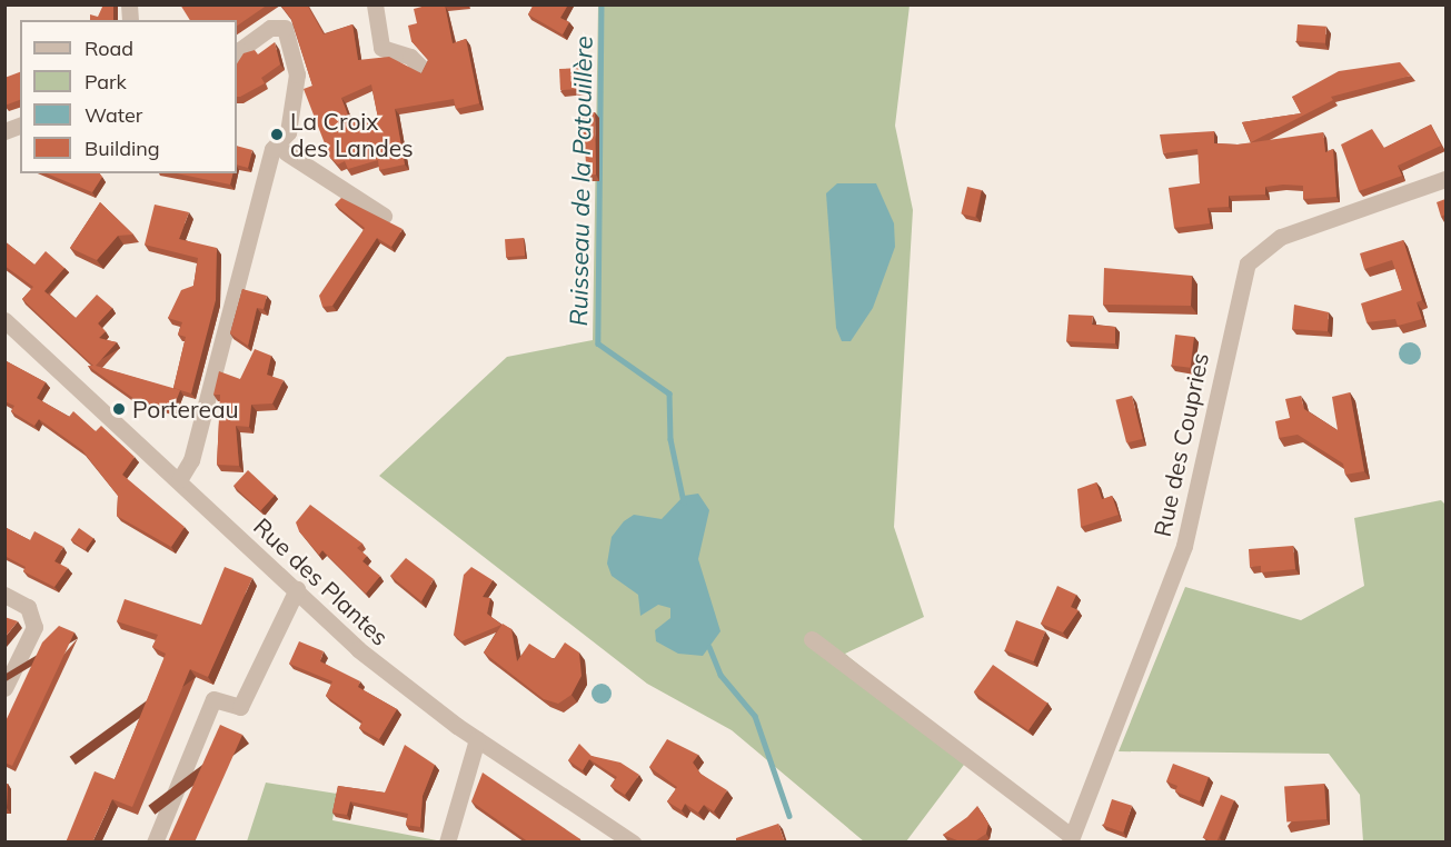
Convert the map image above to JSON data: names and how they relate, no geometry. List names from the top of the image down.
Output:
{
  "streets": {
    "street": ["Rue des Coupries", "Rue des Plantes"]
  },
  "water": ["Ruisseau de la Patouillère"],
  "places": ["La Croix des Landes", "Portereau"],
  "legend": [
    "Road",
    "Park",
    "Water",
    "Building"
  ]
}
